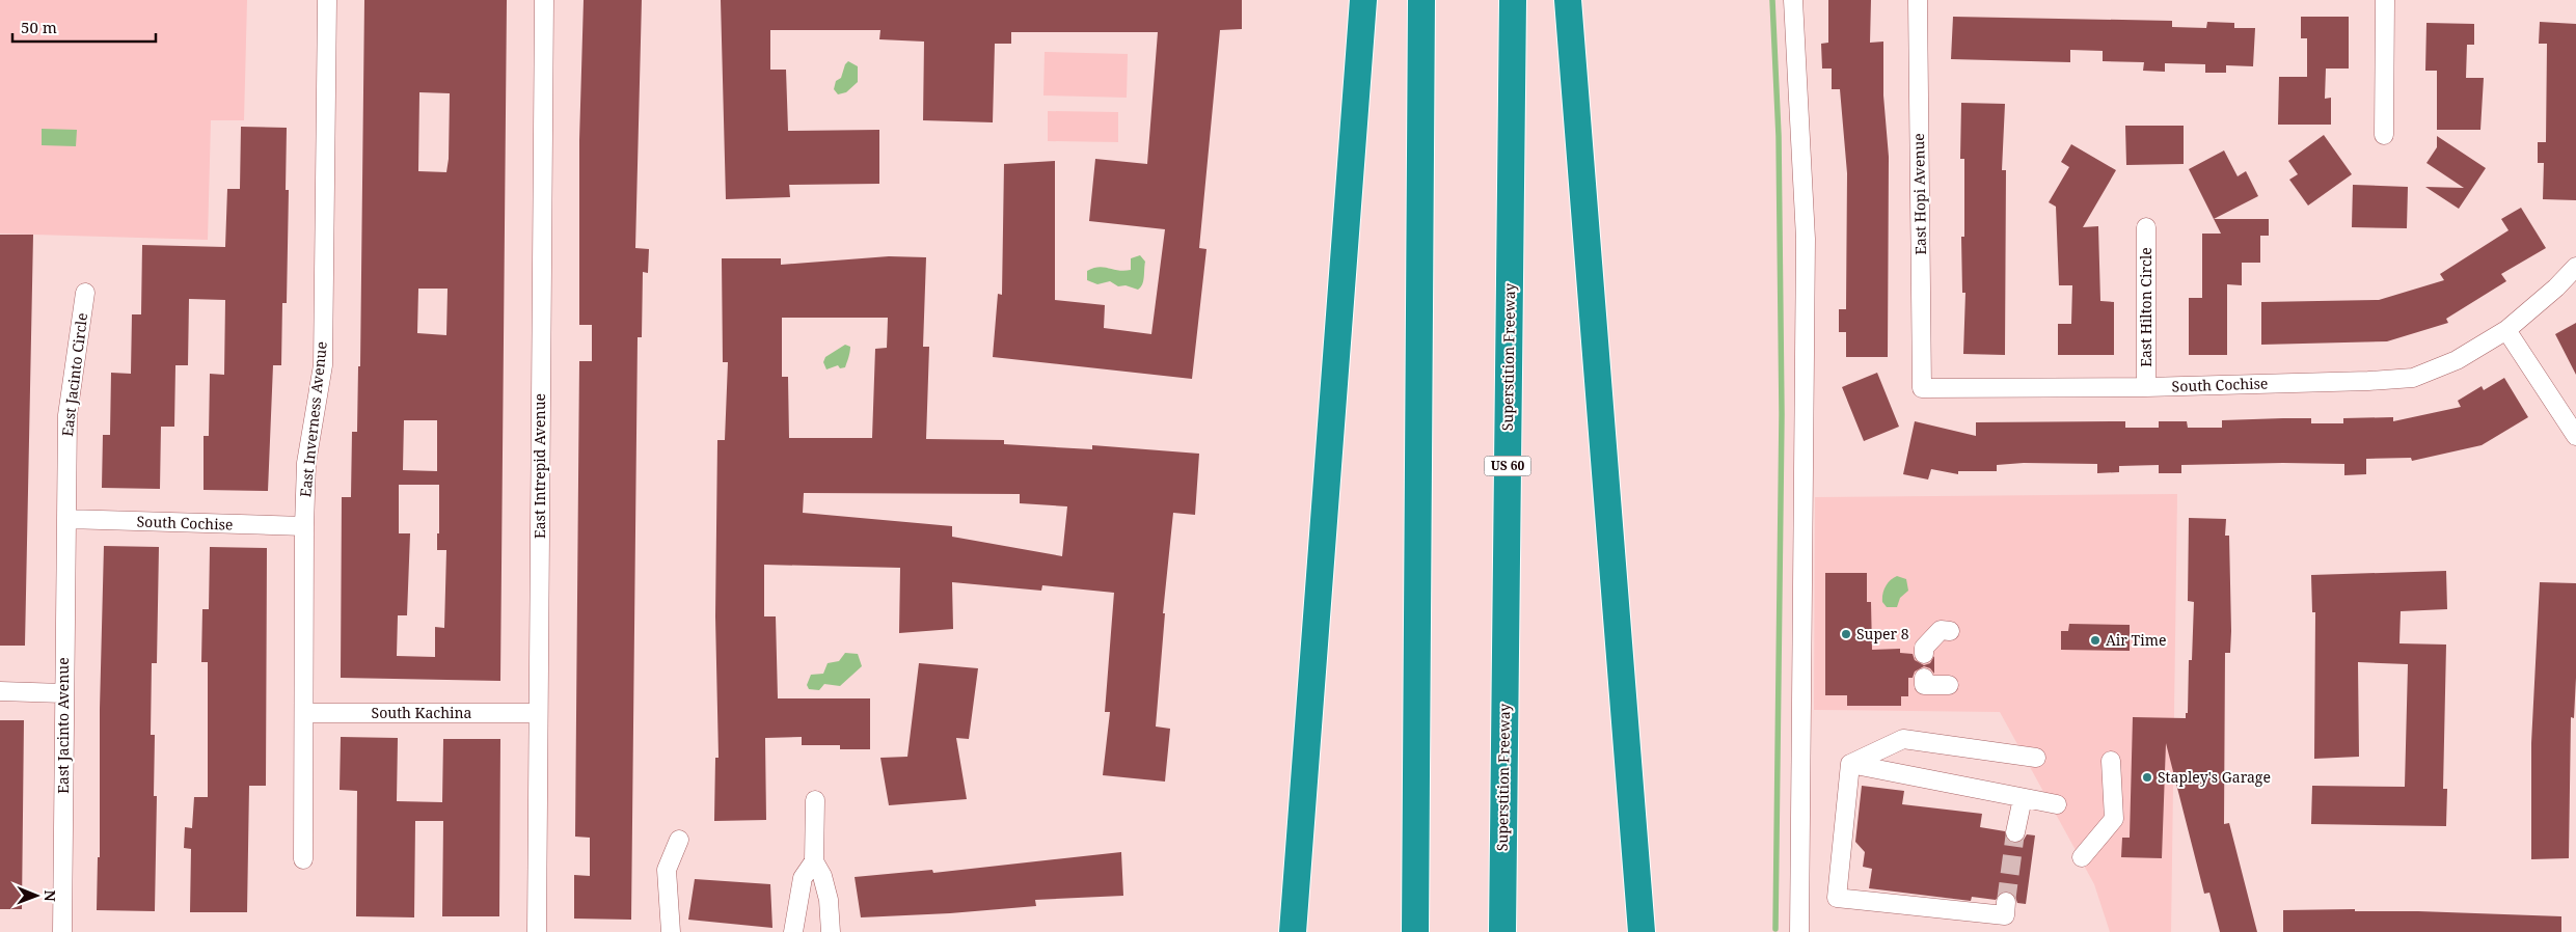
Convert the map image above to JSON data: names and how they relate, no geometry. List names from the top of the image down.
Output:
{
  "streets": {
    "highway": ["Superstition Freeway", "US 60"],
    "street": [
      "East Hopi Avenue",
      "East Hilton Circle",
      "East Jacinto Circle",
      "South Cochise",
      "East Inverness Avenue",
      "East Intrepid Avenue",
      "South Kachina",
      "East Jacinto Avenue"
    ]
  },
  "crossings": [
    ["East Hopi Avenue", "South Cochise"],
    ["East Hilton Circle", "South Cochise"],
    ["East Jacinto Circle", "South Cochise"],
    ["East Jacinto Circle", "East Jacinto Avenue"],
    ["South Cochise", "East Inverness Avenue"],
    ["South Cochise", "East Jacinto Avenue"],
    ["East Inverness Avenue", "South Kachina"],
    ["East Intrepid Avenue", "South Kachina"]
  ],
  "places": ["Super 8", "Air Time", "Stapley's Garage"],
  "scale_bar": "50 m",
  "north": "right"
}
